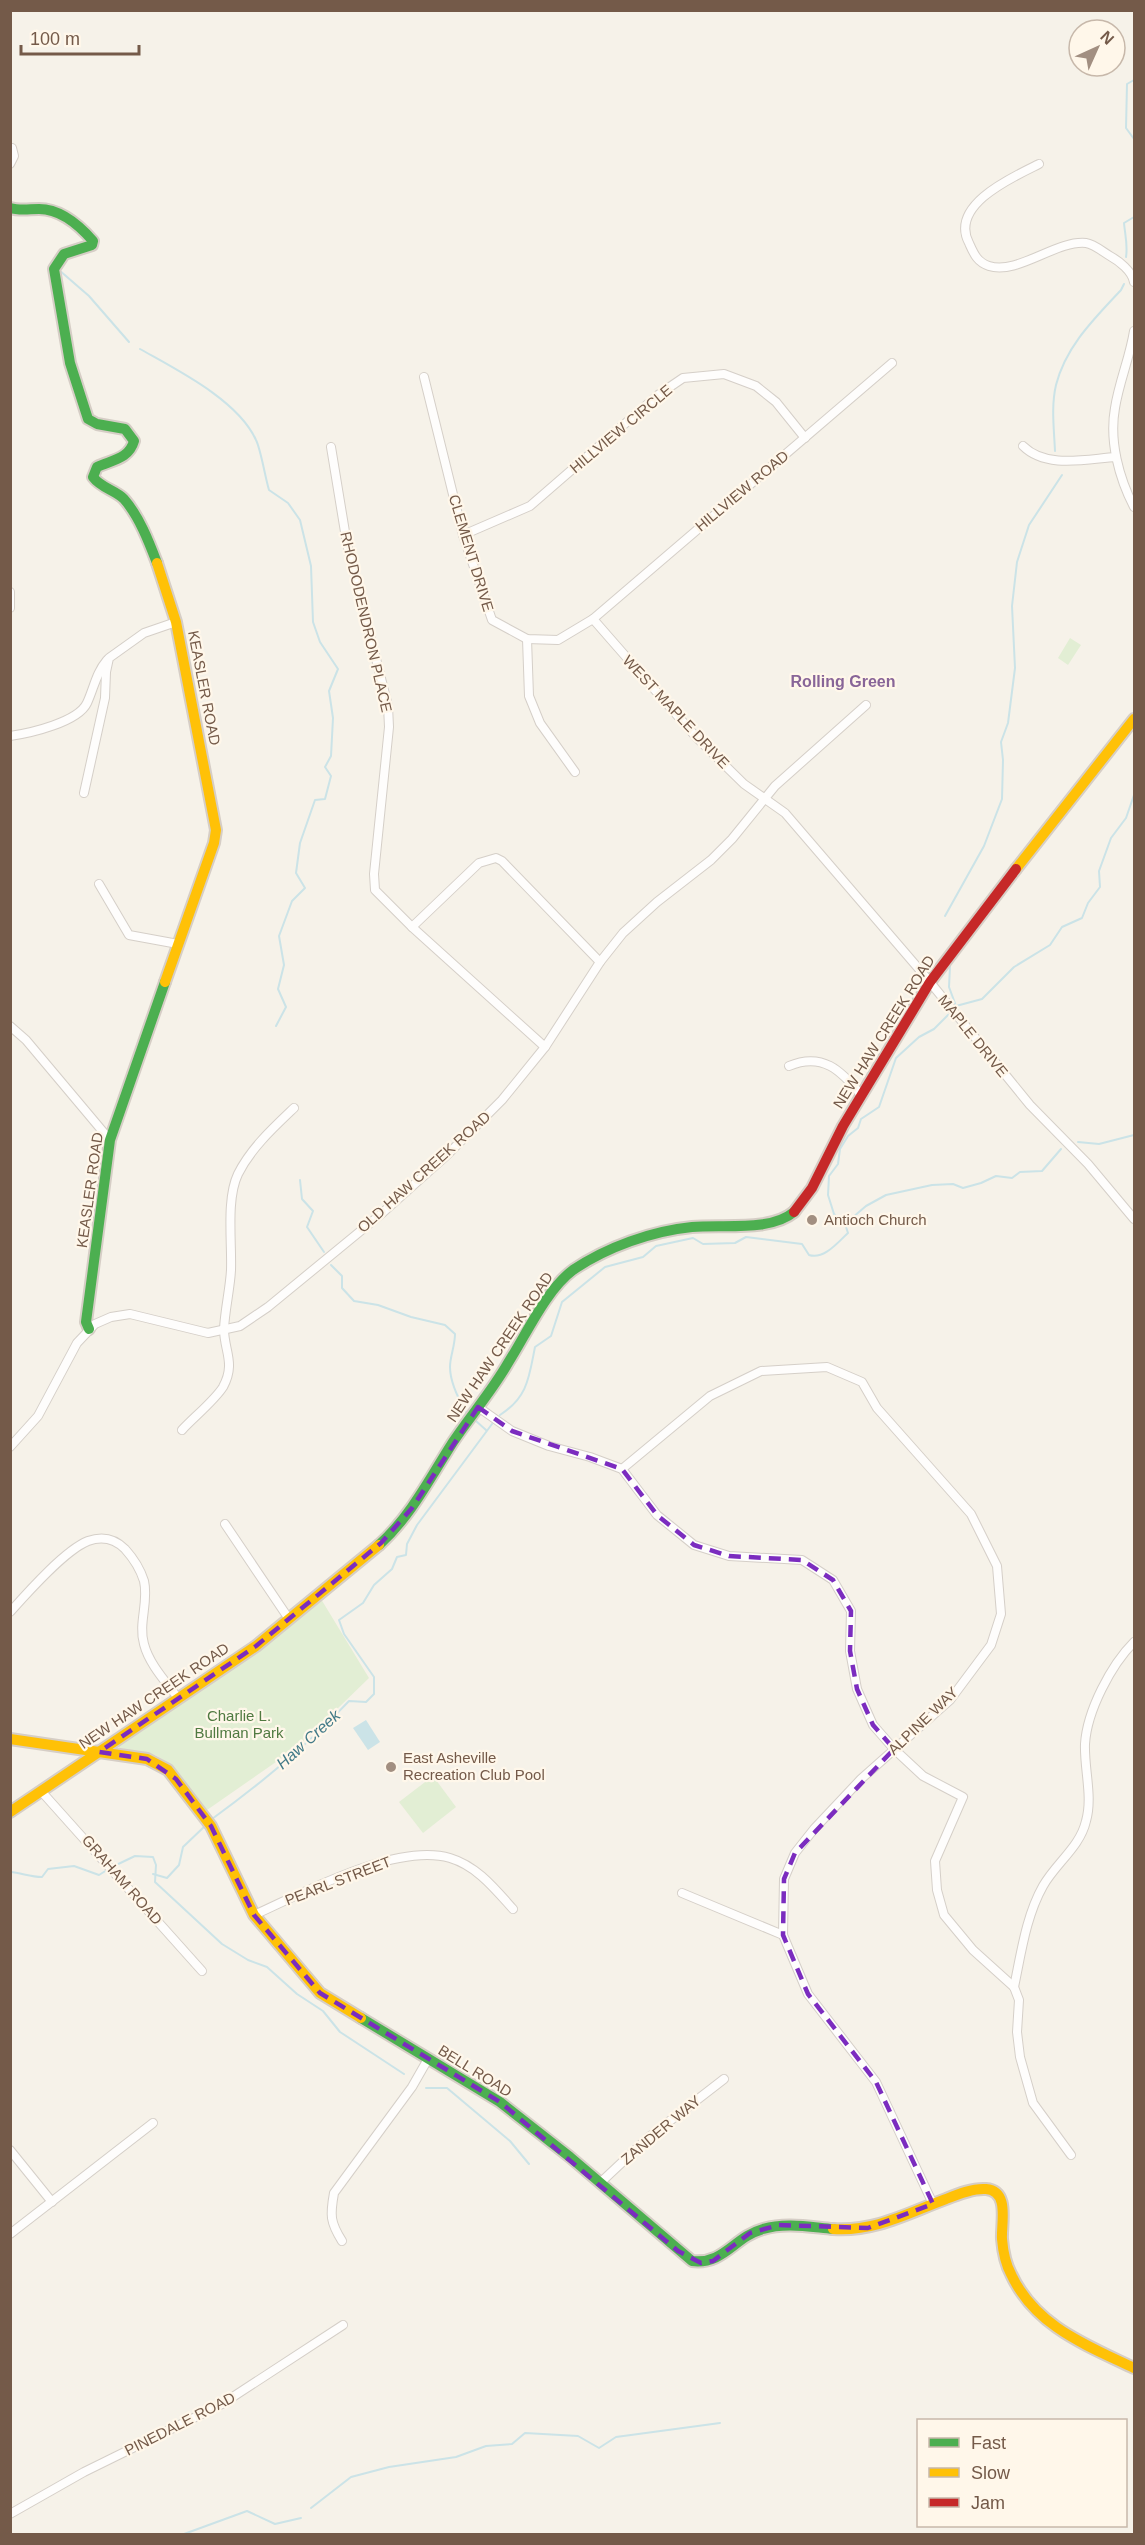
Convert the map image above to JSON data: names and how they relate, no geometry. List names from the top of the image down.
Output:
{
  "streets": {
    "street": [
      "HILLVIEW CIRCLE",
      "HILLVIEW ROAD",
      "CLEMENT DRIVE",
      "RHODODENDRON PLACE",
      "KEASLER ROAD",
      "WEST MAPLE DRIVE",
      "NEW HAW CREEK ROAD",
      "MAPLE DRIVE",
      "OLD HAW CREEK ROAD",
      "ALPINE WAY",
      "GRAHAM ROAD",
      "PEARL STREET",
      "BELL ROAD",
      "ZANDER WAY",
      "PINEDALE ROAD"
    ]
  },
  "crossings": [
    ["HILLVIEW CIRCLE", "HILLVIEW ROAD"],
    ["HILLVIEW CIRCLE", "CLEMENT DRIVE"],
    ["HILLVIEW ROAD", "CLEMENT DRIVE"],
    ["HILLVIEW ROAD", "WEST MAPLE DRIVE"],
    ["CLEMENT DRIVE", "WEST MAPLE DRIVE"],
    ["RHODODENDRON PLACE", "OLD HAW CREEK ROAD"],
    ["KEASLER ROAD", "OLD HAW CREEK ROAD"],
    ["WEST MAPLE DRIVE", "MAPLE DRIVE"],
    ["WEST MAPLE DRIVE", "OLD HAW CREEK ROAD"],
    ["NEW HAW CREEK ROAD", "MAPLE DRIVE"],
    ["NEW HAW CREEK ROAD", "GRAHAM ROAD"],
    ["NEW HAW CREEK ROAD", "BELL ROAD"],
    ["MAPLE DRIVE", "OLD HAW CREEK ROAD"],
    ["ALPINE WAY", "BELL ROAD"],
    ["PEARL STREET", "BELL ROAD"],
    ["BELL ROAD", "ZANDER WAY"]
  ],
  "districts": ["Rolling Green"],
  "water": ["Haw Creek"],
  "parks": ["Charlie L. Bullman Park"],
  "places": ["Antioch Church", "East Asheville Recreation Club Pool"],
  "legend": ["Fast", "Slow", "Jam"],
  "scale_bar": "100 m",
  "north": "top right"
}
